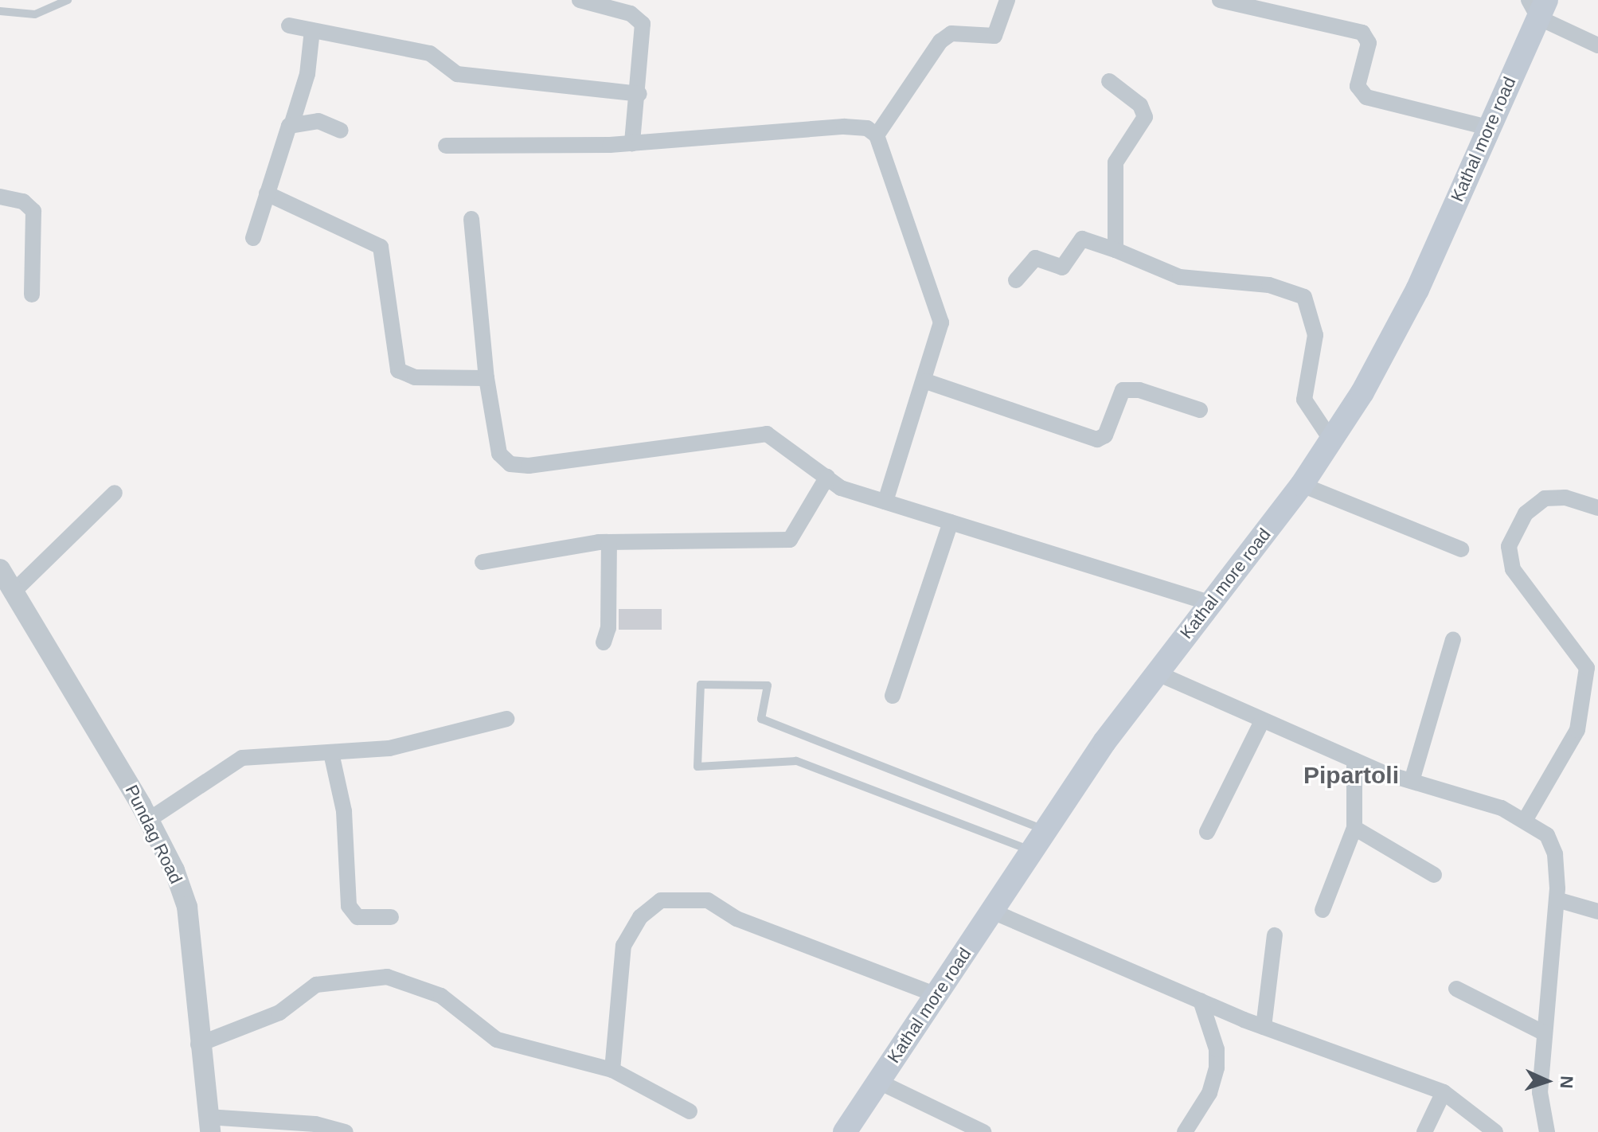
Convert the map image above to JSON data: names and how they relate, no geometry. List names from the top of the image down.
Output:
{
  "streets": {
    "main road": ["Kathal more road"],
    "street": ["Pundag Road"]
  },
  "districts": ["Pipartoli"],
  "north": "right"
}
